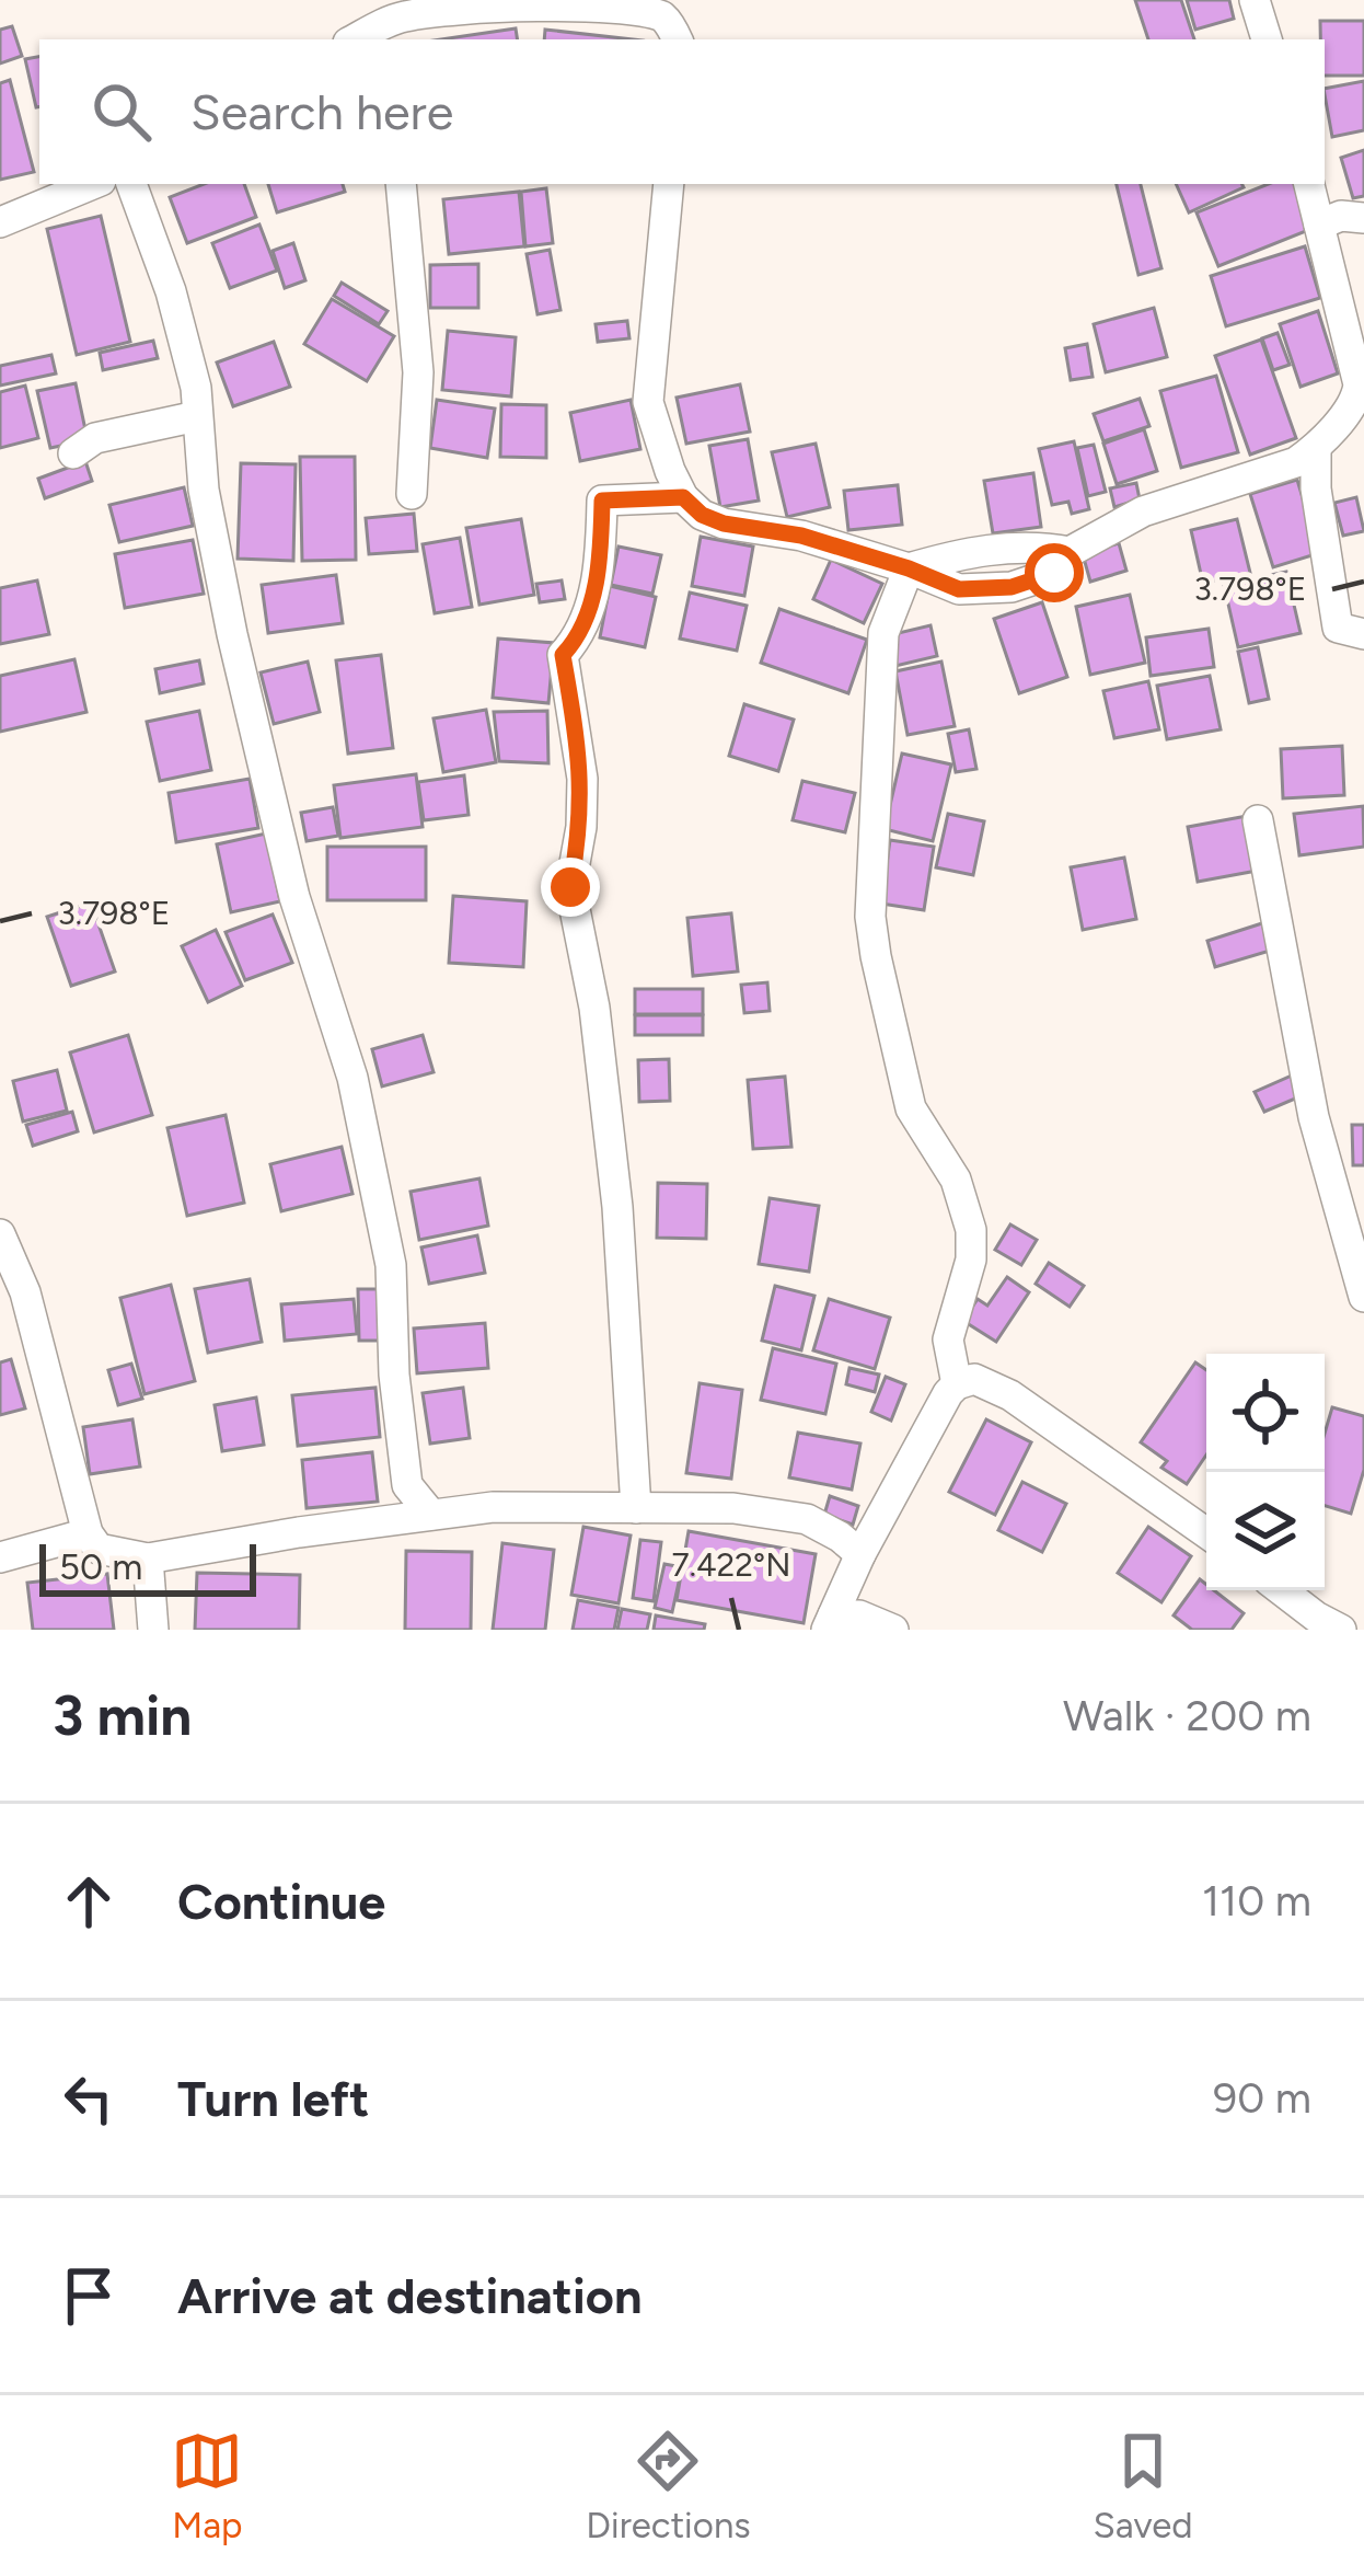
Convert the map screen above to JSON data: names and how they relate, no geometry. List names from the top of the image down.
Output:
{
  "scale_bar": "50 m",
  "page": {
    "search": "Search here",
    "scale": "50 m",
    "heading": ["3 min", "Walk · 200 m"],
    "list": [
      ["Continue", "110 m"],
      ["Turn left", "90 m"],
      "Arrive at destination"
    ],
    "nav": ["Map", "Directions", "Saved"]
  },
  "coordinates": ["3.798°E", "7.422°N"]
}
